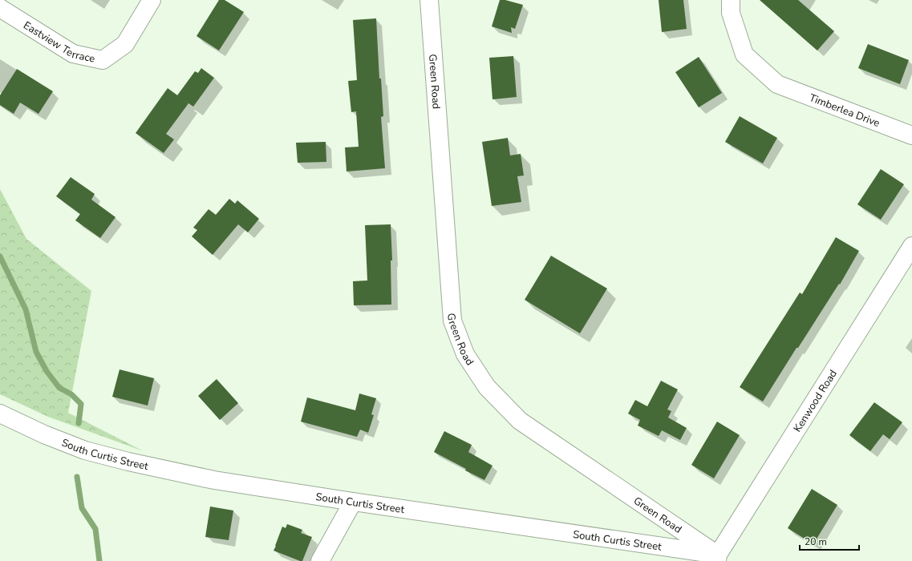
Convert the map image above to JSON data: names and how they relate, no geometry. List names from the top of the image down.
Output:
{
  "streets": {
    "street": [
      "Eastview Terrace",
      "Green Road",
      "Timberlea Drive",
      "Kenwood Road",
      "South Curtis Street"
    ]
  },
  "crossings": [
    ["Green Road", "Kenwood Road"],
    ["Green Road", "South Curtis Street"],
    ["Kenwood Road", "South Curtis Street"]
  ],
  "scale_bar": "20 m"
}
